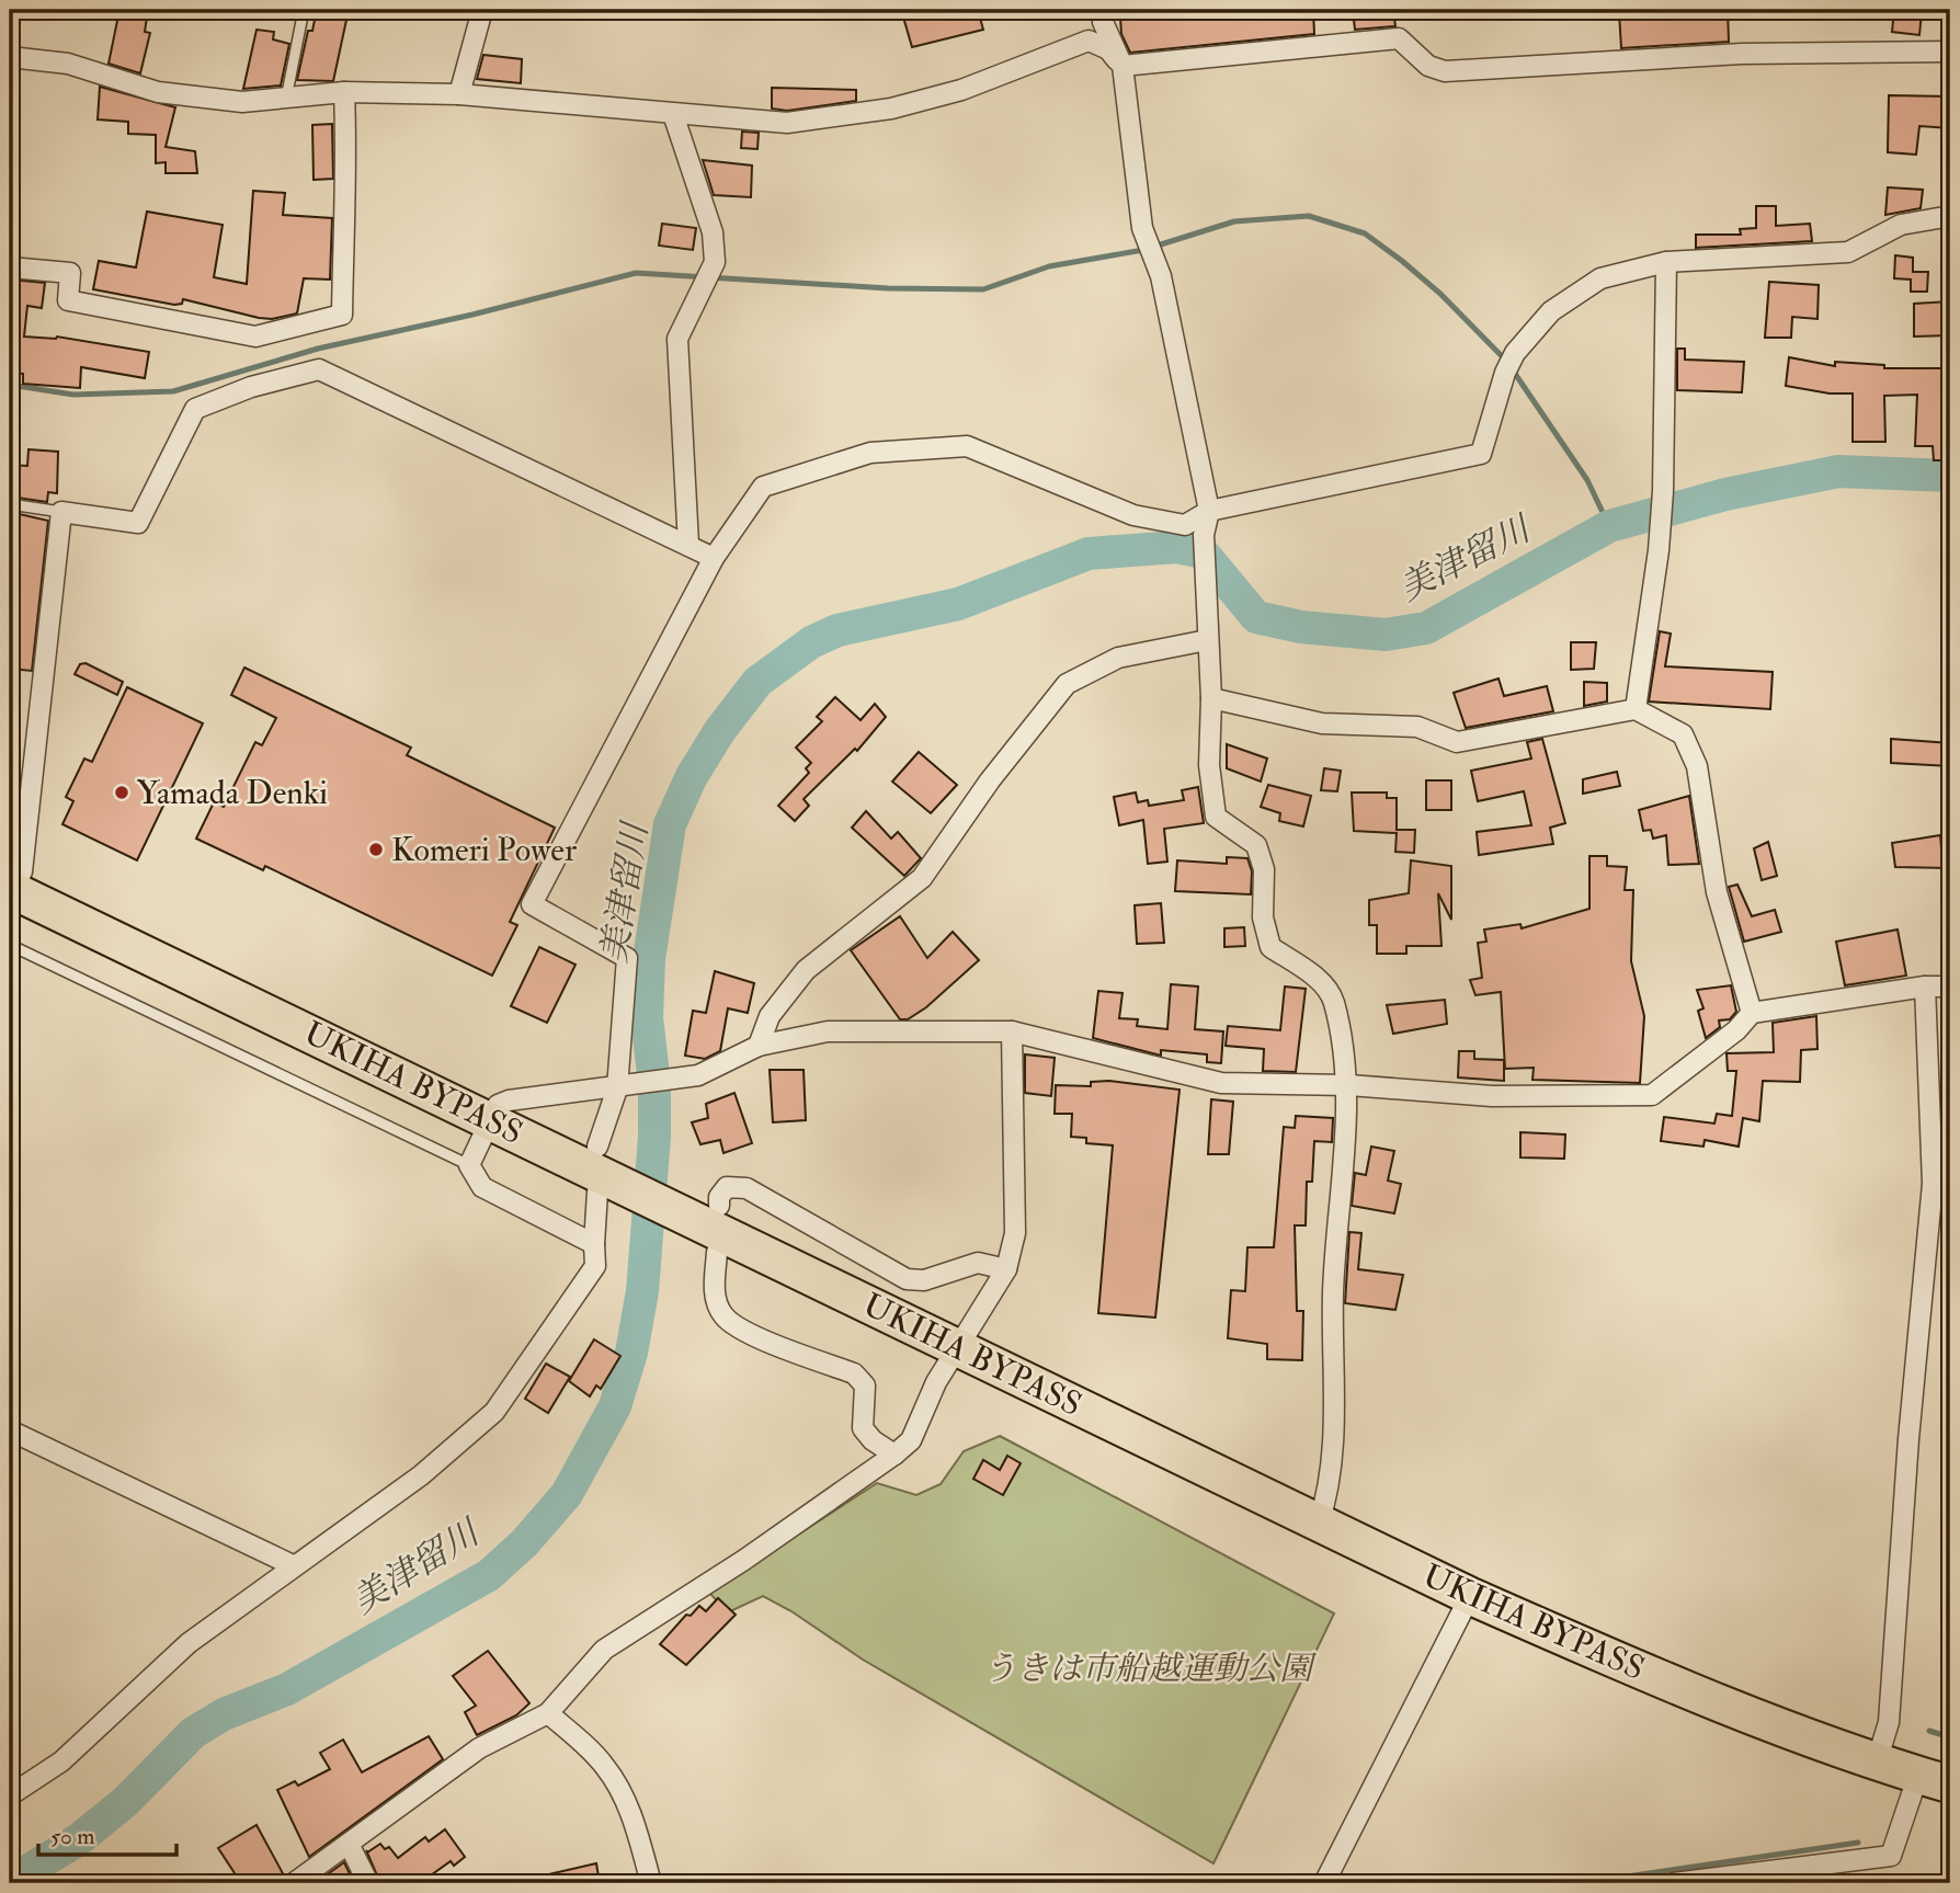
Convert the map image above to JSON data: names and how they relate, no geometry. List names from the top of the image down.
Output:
{
  "streets": {
    "highway": ["UKIHA BYPASS"]
  },
  "water": ["美津留川"],
  "parks": ["うきは市船越運動公園"],
  "places": ["Yamada Denki", "Komeri Power"],
  "scale_bar": "50 m"
}
